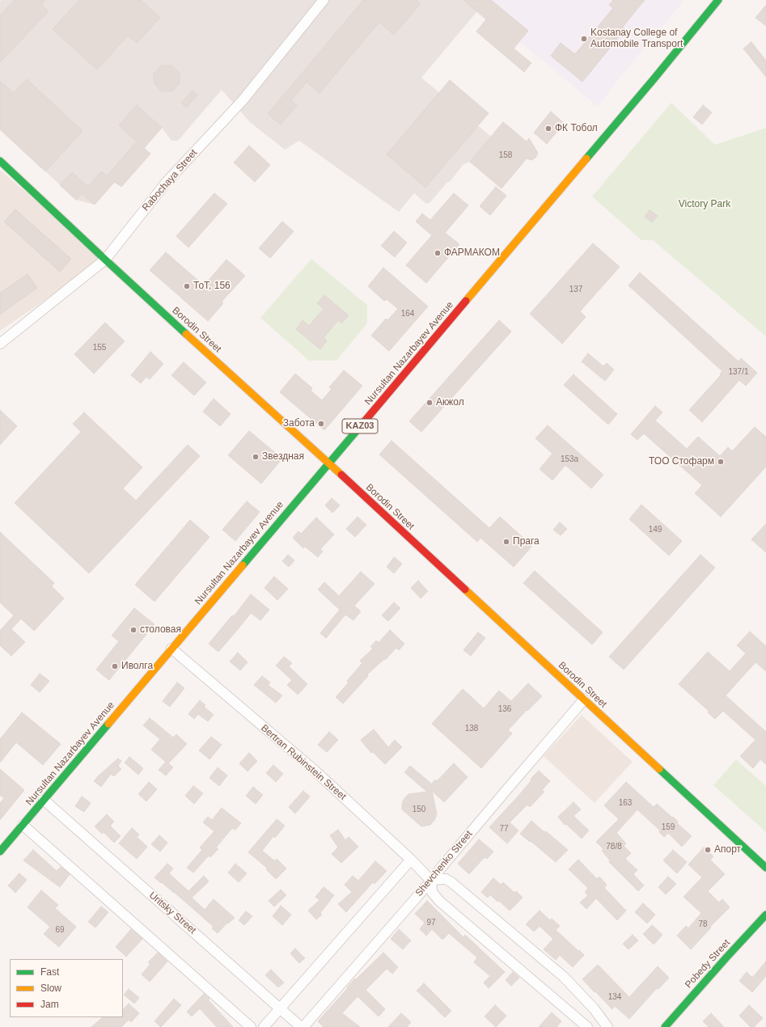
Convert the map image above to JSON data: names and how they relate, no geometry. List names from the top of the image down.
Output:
{
  "streets": {
    "street": [
      "Rabochaya Street",
      "Borodin Street",
      "Nursultan Nazarbayev Avenue",
      "KАZ03",
      "Bertran Rubinstein Street",
      "Shevchenko Street",
      "Uritsky Street",
      "Pobedy Street"
    ]
  },
  "crossings": [
    ["Rabochaya Street", "Borodin Street"],
    ["Borodin Street", "Nursultan Nazarbayev Avenue"],
    ["Borodin Street", "Shevchenko Street"],
    ["Nursultan Nazarbayev Avenue", "Bertran Rubinstein Street"],
    ["Nursultan Nazarbayev Avenue", "Uritsky Street"],
    ["Bertran Rubinstein Street", "Shevchenko Street"],
    ["Shevchenko Street", "Uritsky Street"]
  ],
  "parks": ["Victory Park"],
  "places": [
    "Kostanay College of Automobile Transport",
    "ФК Тобол",
    "ФАРМАКОМ",
    "ТоТ, 156",
    "Акжол",
    "Забота",
    "Звездная",
    "ТОО Стофарм",
    "Прага",
    "столовая",
    "Иволга",
    "Апорт"
  ],
  "house_numbers": [
    "158",
    "137",
    "164",
    "155",
    "137/1",
    "153а",
    "149",
    "136",
    "138",
    "163",
    "150",
    "159",
    "77",
    "78/8",
    "97",
    "78",
    "69",
    "134"
  ],
  "legend": ["Fast", "Slow", "Jam"]
}
